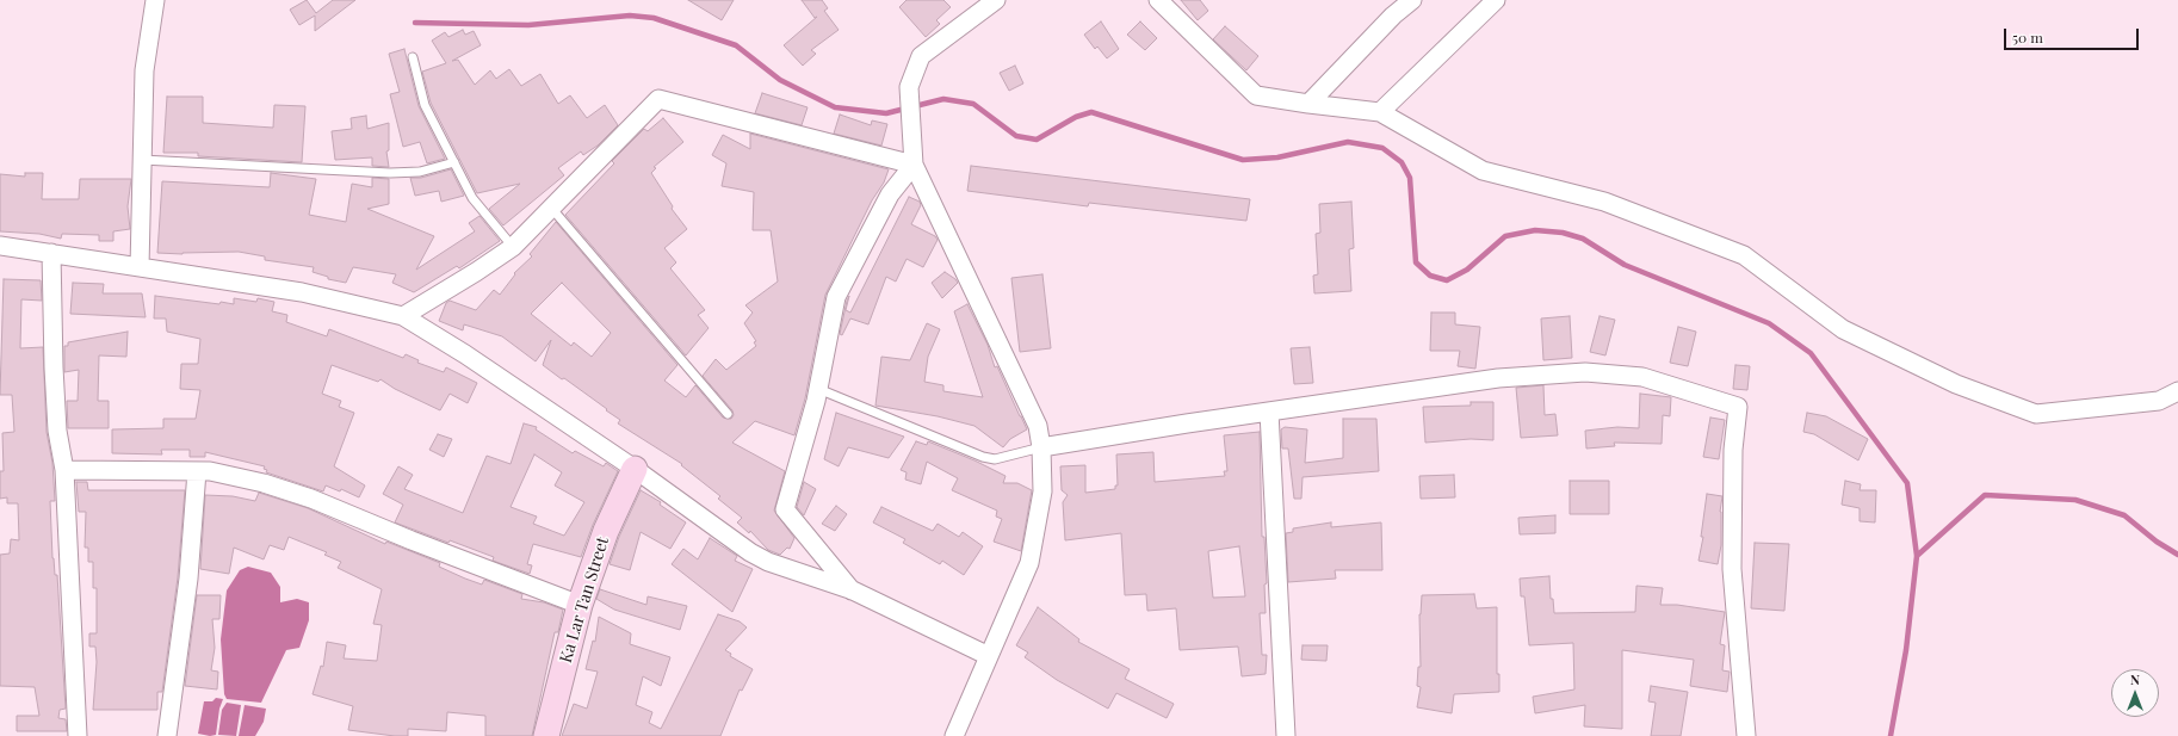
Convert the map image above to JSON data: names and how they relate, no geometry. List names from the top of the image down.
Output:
{
  "streets": {
    "street": ["Ka Lar Tan Street"]
  },
  "scale_bar": "50 m",
  "north": "top"
}
